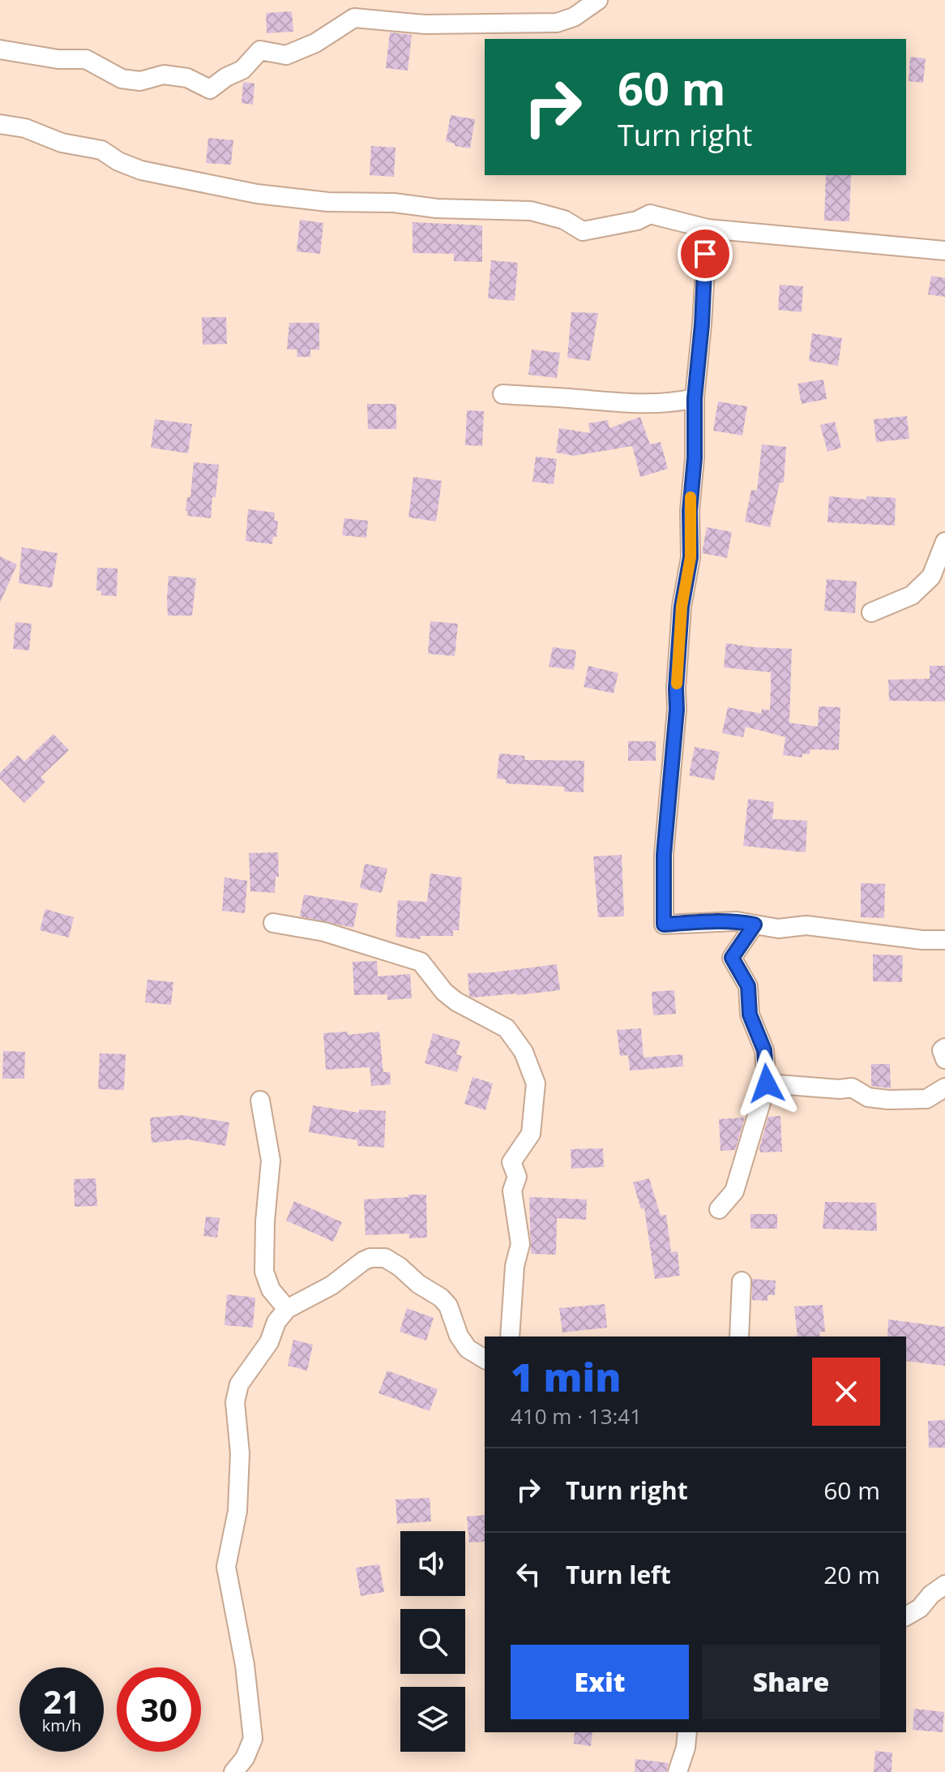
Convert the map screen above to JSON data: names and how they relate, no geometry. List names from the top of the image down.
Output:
{
  "page": {
    "turn": ["60 m", "Turn right"],
    "heading": ["1 min", "410 m · 13:41"],
    "list": [
      {
        "name": "Turn right",
        "value": "60 m"
      },
      {
        "name": "Turn left",
        "value": "20 m"
      }
    ],
    "buttons": ["Exit", "Share"],
    "speed": "21 km/h",
    "limit": "30"
  }
}
